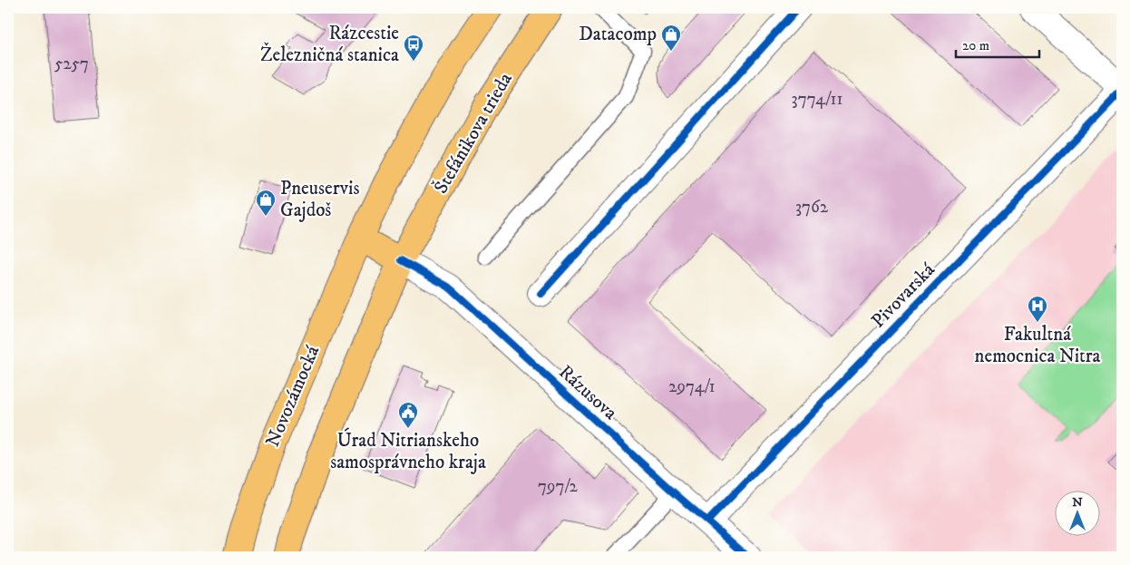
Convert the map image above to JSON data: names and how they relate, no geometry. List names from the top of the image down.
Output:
{
  "streets": {
    "main road": ["Štefánikova trieda", "Novozámocká"],
    "street": ["Pivovarská", "Rázusova"]
  },
  "crossings": [
    ["Štefánikova trieda", "Rázusova"],
    ["Pivovarská", "Rázusova"]
  ],
  "places": {
    "shop": ["Datacomp", "Pneuservis Gajdoš"],
    "bus stop": ["Rázcestie Železničná stanica"],
    "hospital": ["Fakultná nemocnica Nitra"],
    "public building": ["Úrad Nitrianskeho samosprávneho kraja"]
  },
  "house_numbers": [
    "5257",
    "3774/11",
    "3762",
    "2974/1",
    "797/2"
  ],
  "scale_bar": "20 m",
  "north": "top"
}
